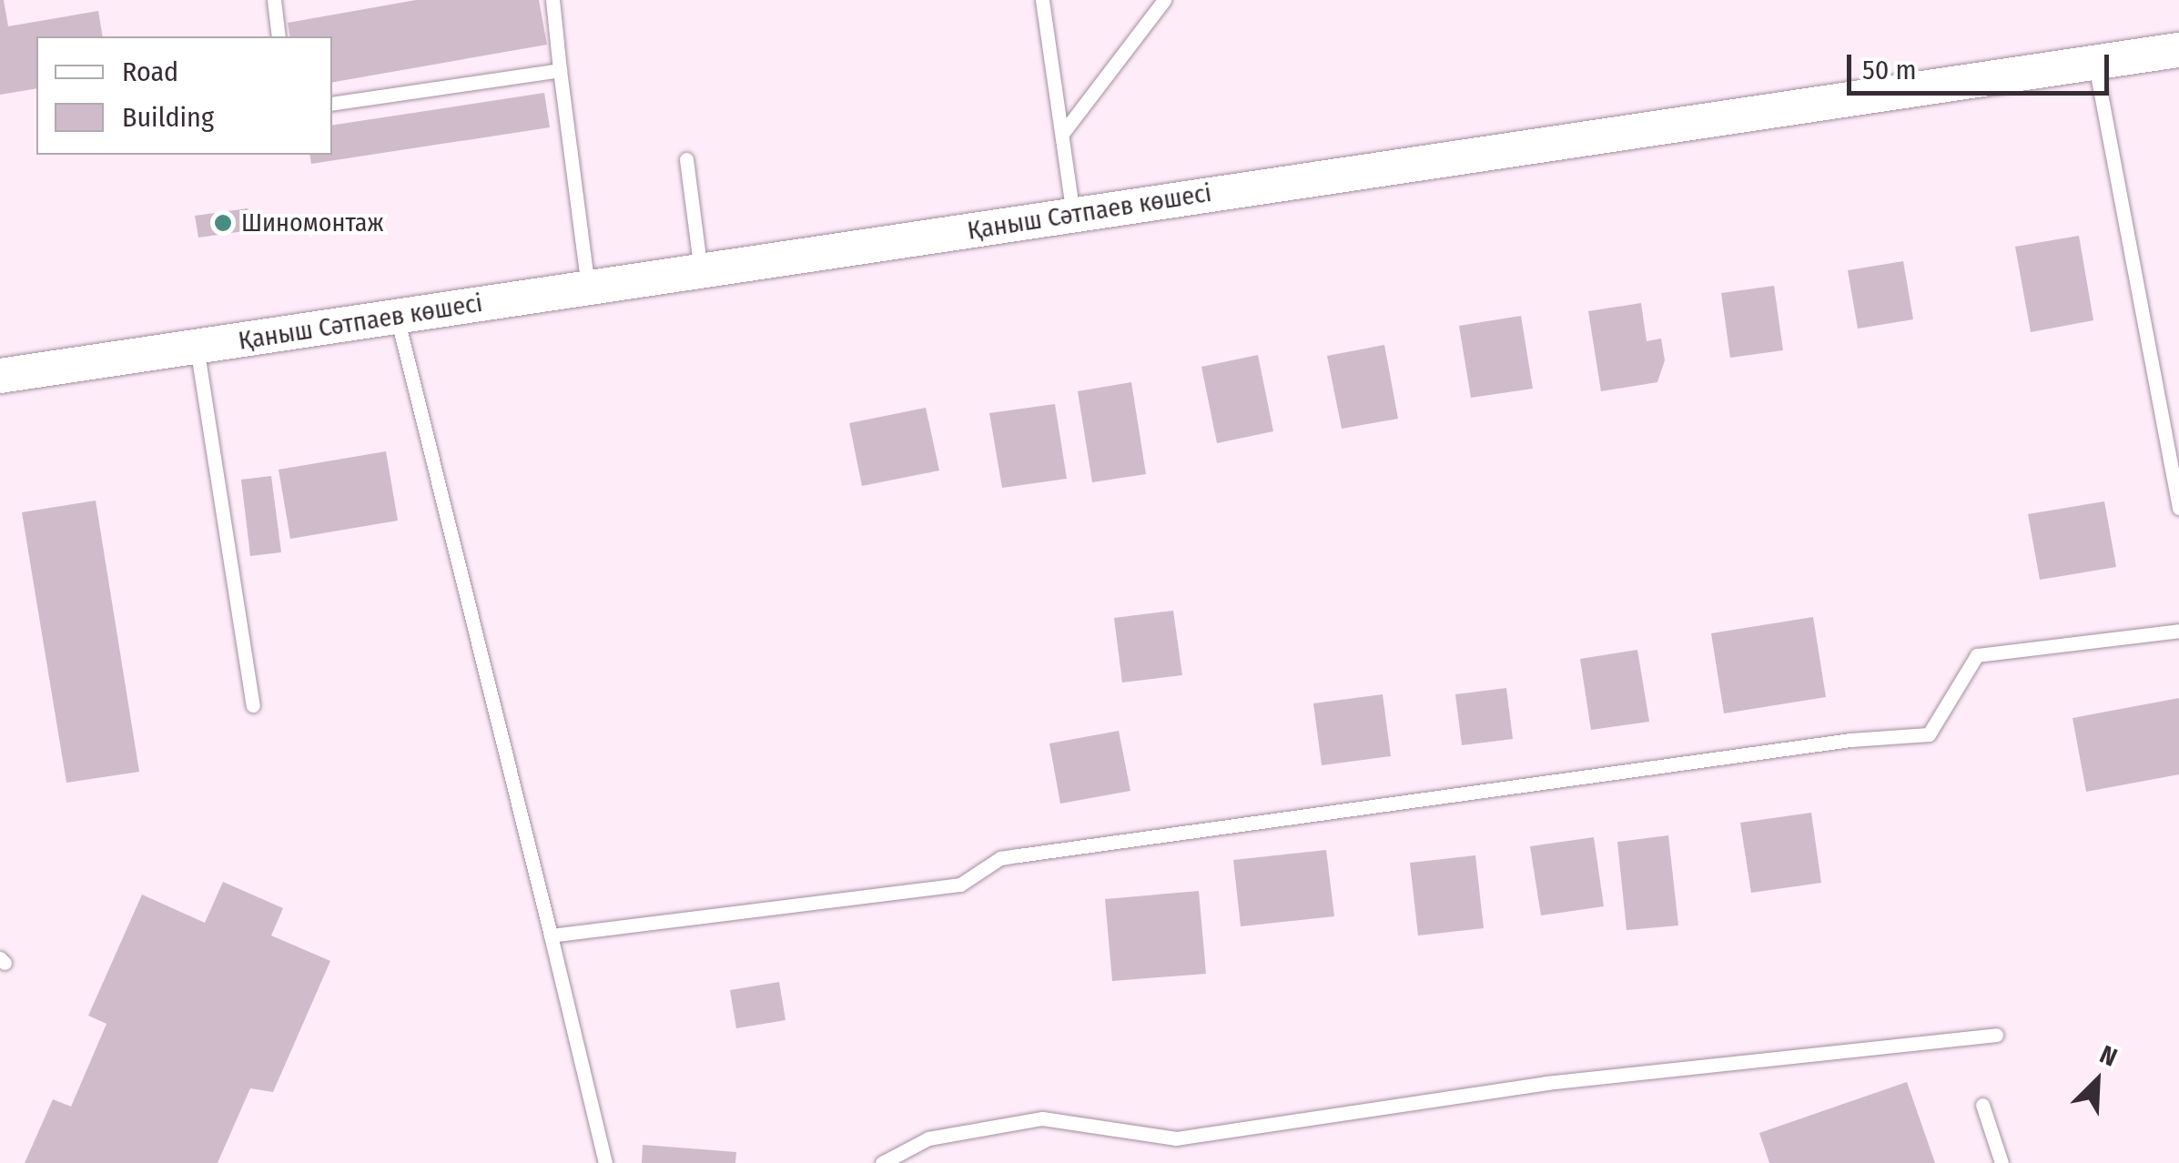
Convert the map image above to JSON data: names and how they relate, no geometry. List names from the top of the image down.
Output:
{
  "streets": {
    "street": ["Қаныш Сәтпаев көшесі"]
  },
  "places": ["Шиномонтаж"],
  "legend": ["Road", "Building"],
  "scale_bar": "50 m",
  "north": "top right"
}
